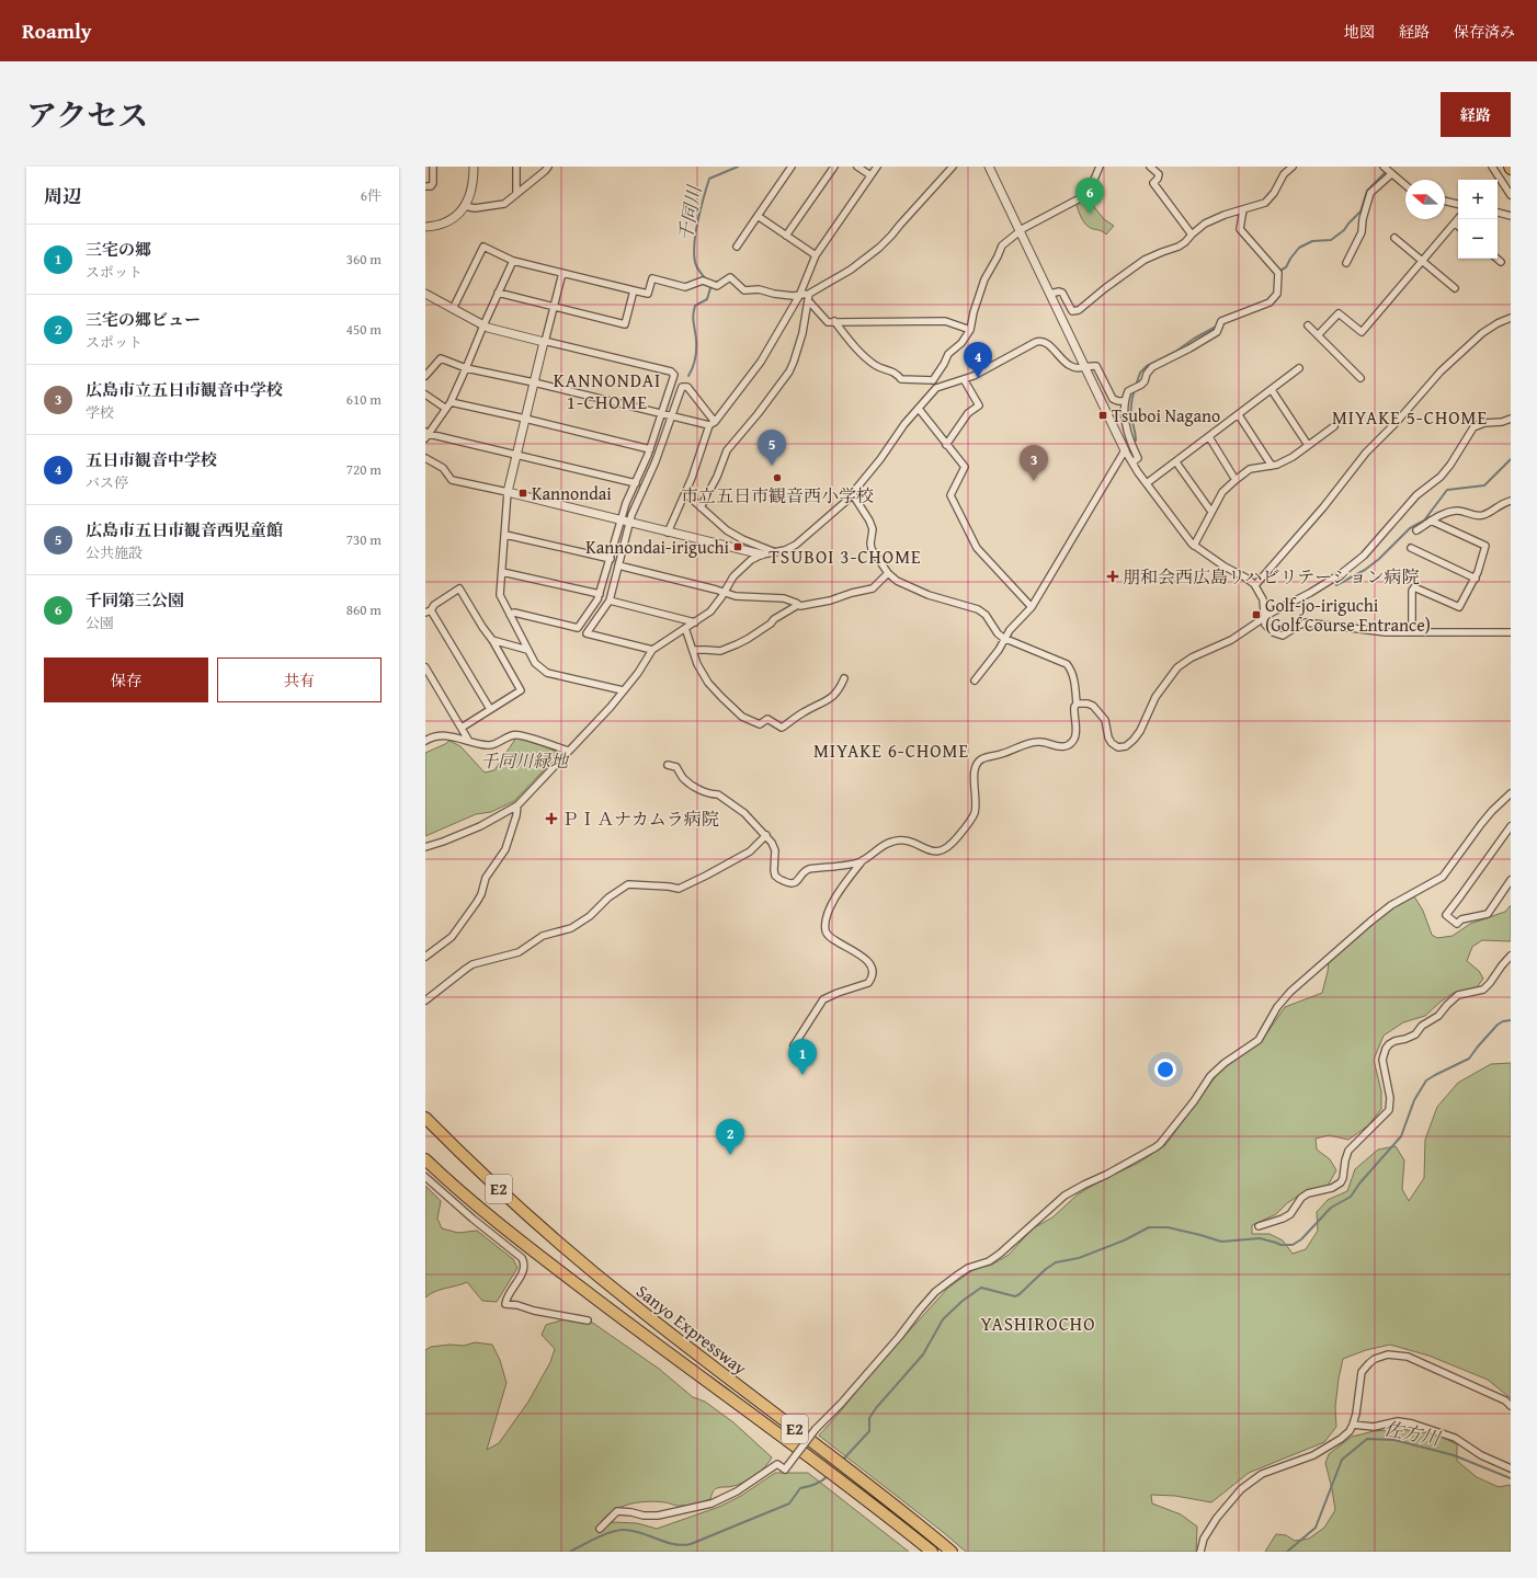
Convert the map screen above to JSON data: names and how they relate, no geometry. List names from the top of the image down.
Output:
{
  "streets": {
    "highway": ["E2", "Sanyo Expressway"]
  },
  "districts": [
    "KANNONDAI 1-CHOME",
    "MIYAKE 5-CHOME",
    "TSUBOI 3-CHOME",
    "MIYAKE 6-CHOME",
    "YASHIROCHO"
  ],
  "water": ["千同川", "佐方川"],
  "parks": ["千同川緑地"],
  "places": {
    "transit": [
      "Tsuboi Nagano",
      "Kannondai",
      "Kannondai-iriguchi",
      "Golf-jo-iriguchi (Golf Course Entrance)"
    ],
    "other": ["市立五日市観音西小学校"],
    "health": ["朋和会西広島リハビリテーション病院", "ＰＩＡナカムラ病院"]
  },
  "north": "left",
  "page": {
    "header": "Roamly",
    "nav": ["地図", "経路", "保存済み"],
    "title": "アクセス",
    "buttons": [
      "経路",
      ["保存", "共有"]
    ],
    "heading": ["周辺", "6件"],
    "pins": [
      "6",
      "4",
      "5",
      "3",
      "1",
      "2"
    ],
    "map_buttons": ["+", "−"],
    "list": [
      {
        "mark": "1",
        "name": "三宅の郷",
        "note": "スポット",
        "value": "360 m"
      },
      {
        "mark": "2",
        "name": "三宅の郷ビュー",
        "note": "スポット",
        "value": "450 m"
      },
      {
        "mark": "3",
        "name": "広島市立五日市観音中学校",
        "note": "学校",
        "value": "610 m"
      },
      {
        "mark": "4",
        "name": "五日市観音中学校",
        "note": "バス停",
        "value": "720 m"
      },
      {
        "mark": "5",
        "name": "広島市五日市観音西児童館",
        "note": "公共施設",
        "value": "730 m"
      },
      {
        "mark": "6",
        "name": "千同第三公園",
        "note": "公園",
        "value": "860 m"
      }
    ]
  }
}
